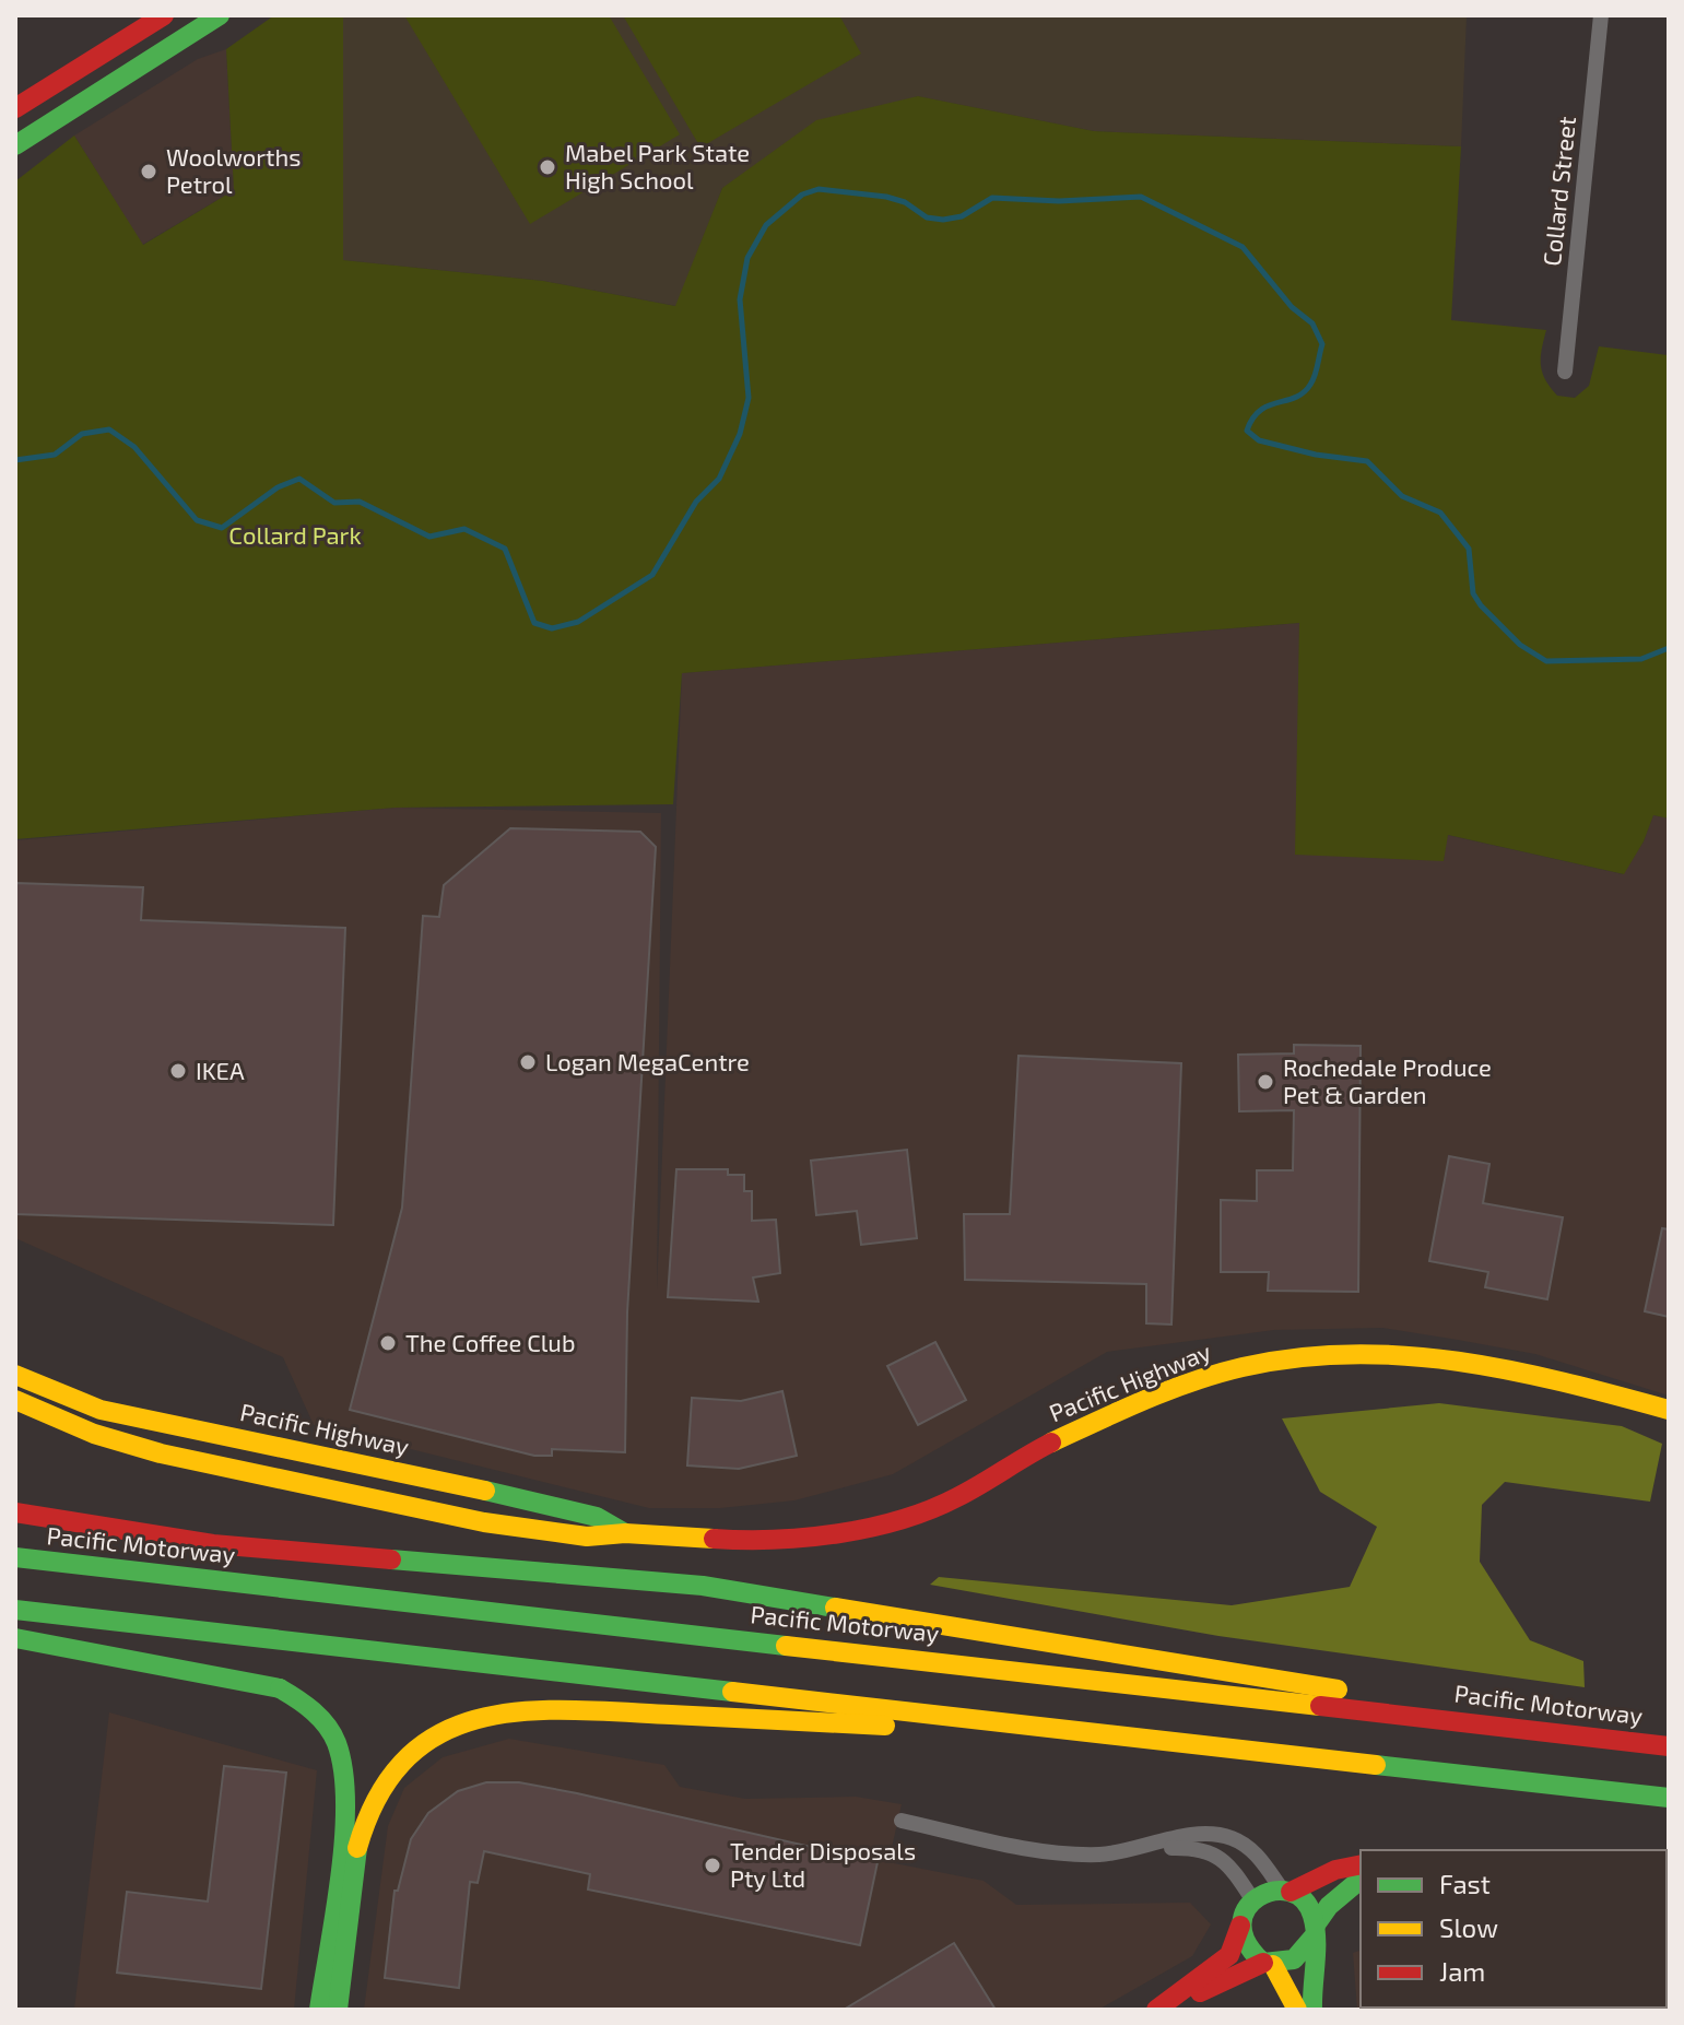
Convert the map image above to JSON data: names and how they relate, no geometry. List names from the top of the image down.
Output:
{
  "streets": {
    "main road": ["Pacific Highway", "Pacific Motorway"],
    "street": ["Collard Street"]
  },
  "parks": ["Collard Park"],
  "places": [
    "Mabel Park State High School",
    "Woolworths Petrol",
    "Logan MegaCentre",
    "IKEA",
    "Rochedale Produce Pet & Garden",
    "The Coffee Club",
    "Tender Disposals Pty Ltd"
  ],
  "legend": ["Fast", "Slow", "Jam"]
}
